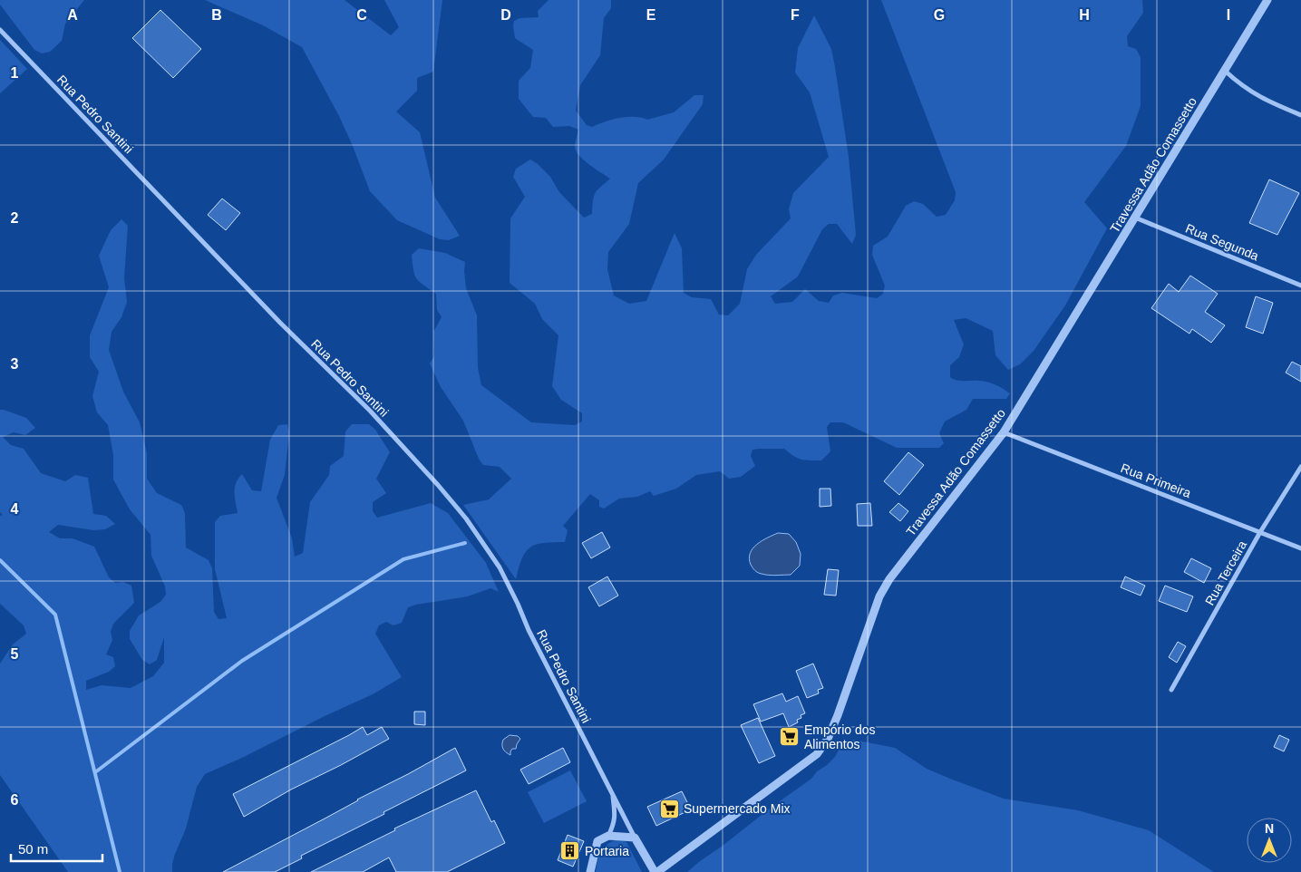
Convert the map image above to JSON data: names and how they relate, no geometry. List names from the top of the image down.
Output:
{
  "streets": {
    "street": [
      "Rua Pedro Santini",
      "Travessa Adão Comassetto",
      "Rua Segunda",
      "Rua Primeira",
      "Rua Terceira"
    ]
  },
  "crossings": [
    ["Travessa Adão Comassetto", "Rua Segunda"],
    ["Travessa Adão Comassetto", "Rua Primeira"],
    ["Rua Primeira", "Rua Terceira"]
  ],
  "places": {
    "supermarket": ["Empório dos Alimentos", "Supermercado Mix"],
    "building": ["Portaria"]
  },
  "scale_bar": "50 m",
  "north": "top",
  "grid": {
    "columns": [
      "A",
      "B",
      "C",
      "D",
      "E",
      "F",
      "G",
      "H",
      "I"
    ],
    "rows": [
      "1",
      "2",
      "3",
      "4",
      "5",
      "6"
    ]
  }
}
